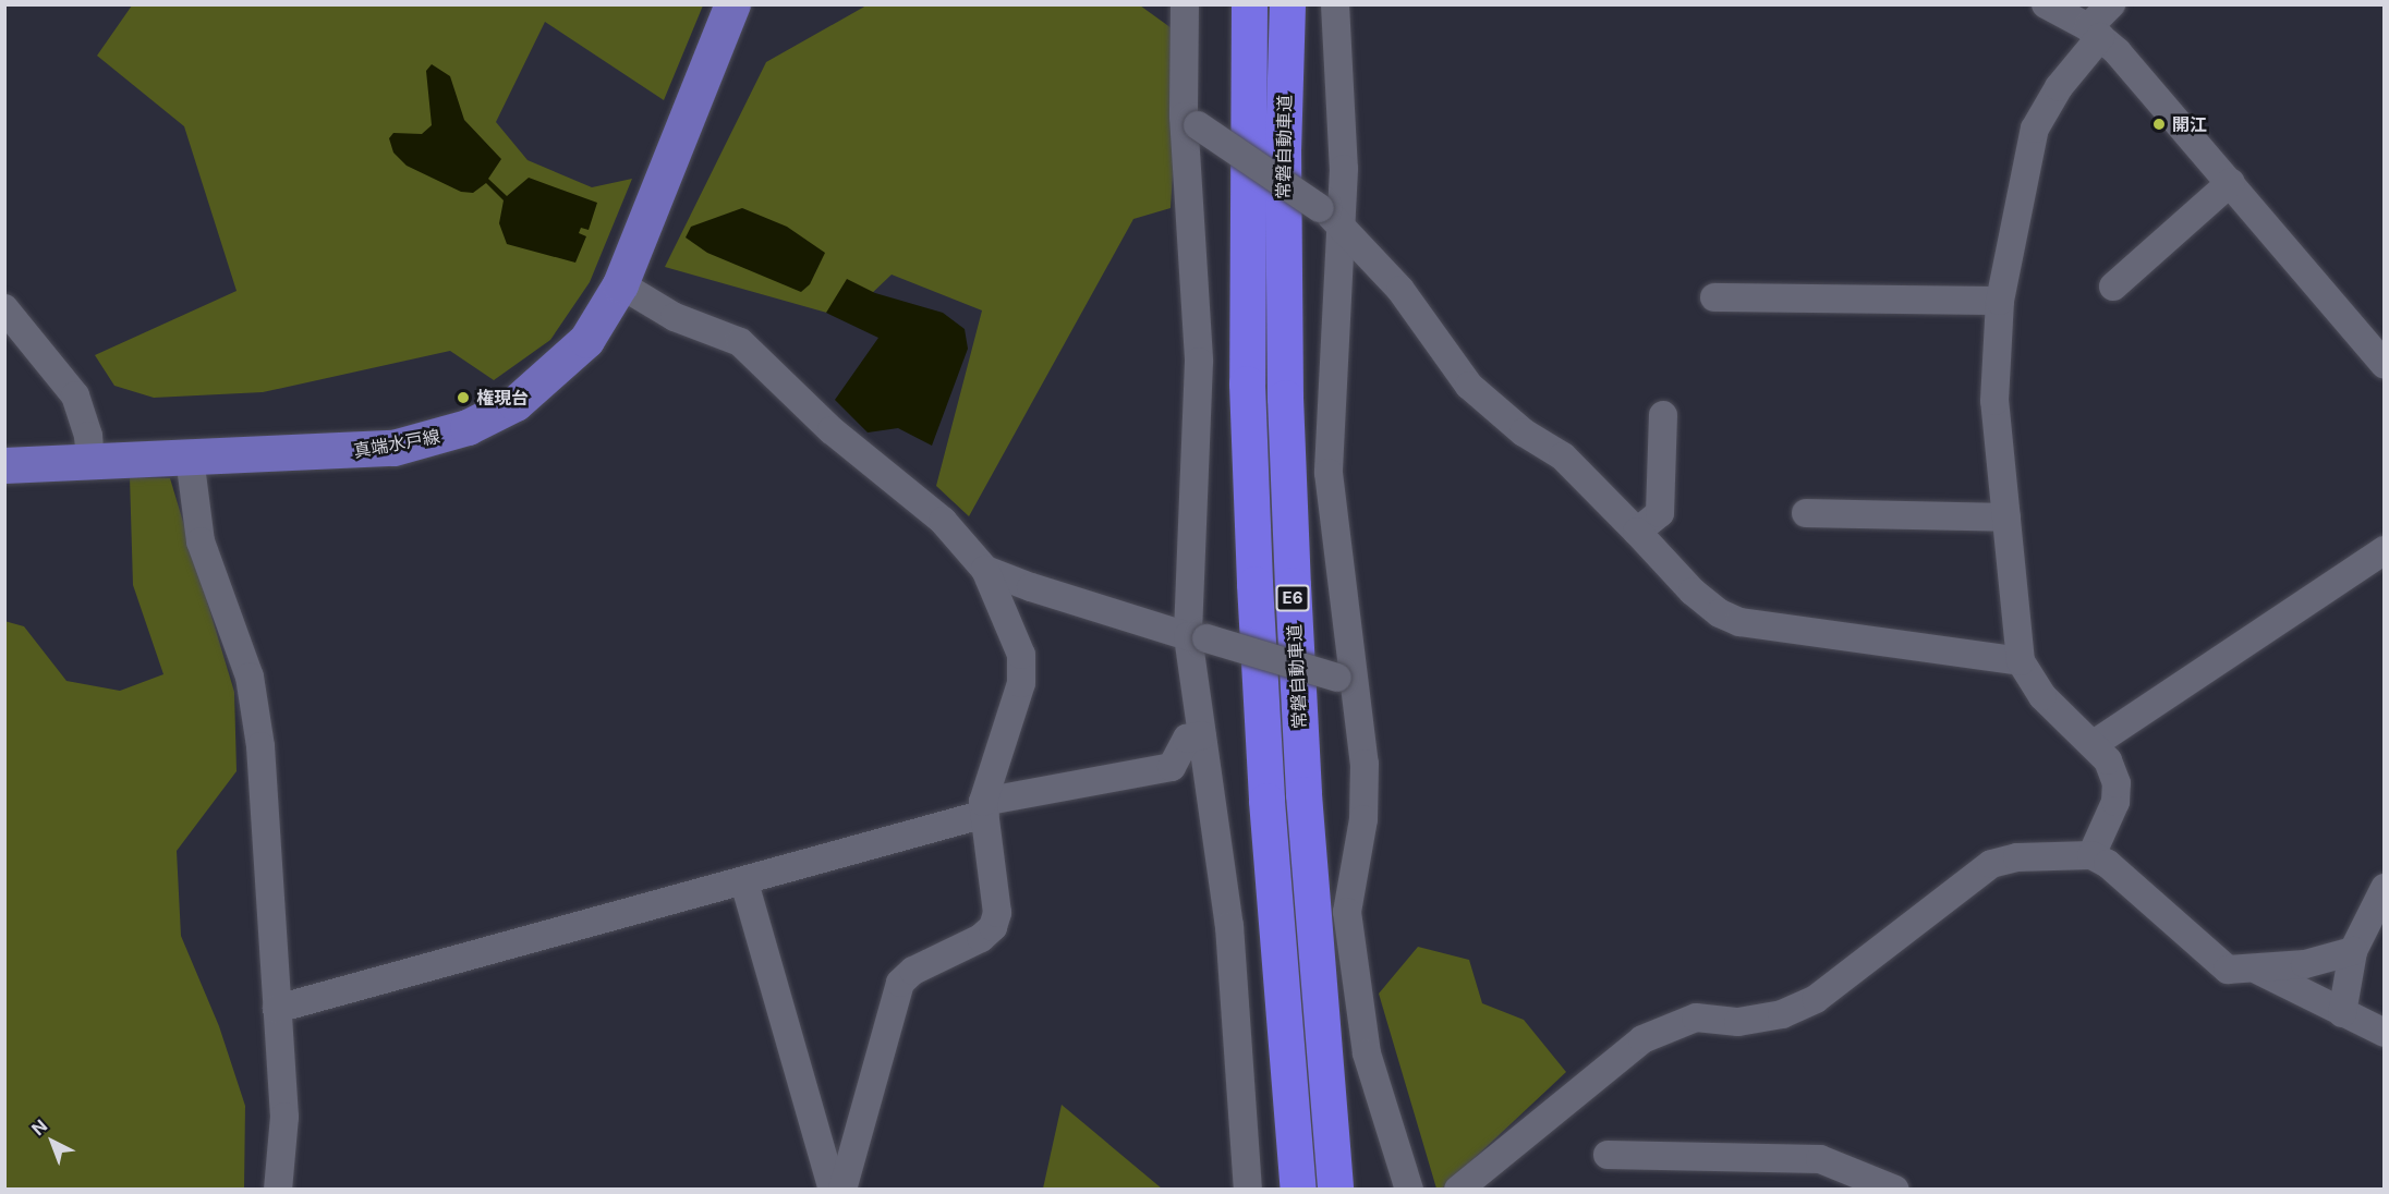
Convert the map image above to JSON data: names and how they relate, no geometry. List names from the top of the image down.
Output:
{
  "streets": {
    "highway": ["常磐自動車道", "E6"],
    "main road": ["真端水戸線"]
  },
  "places": ["開江", "権現台"],
  "north": "top left"
}
